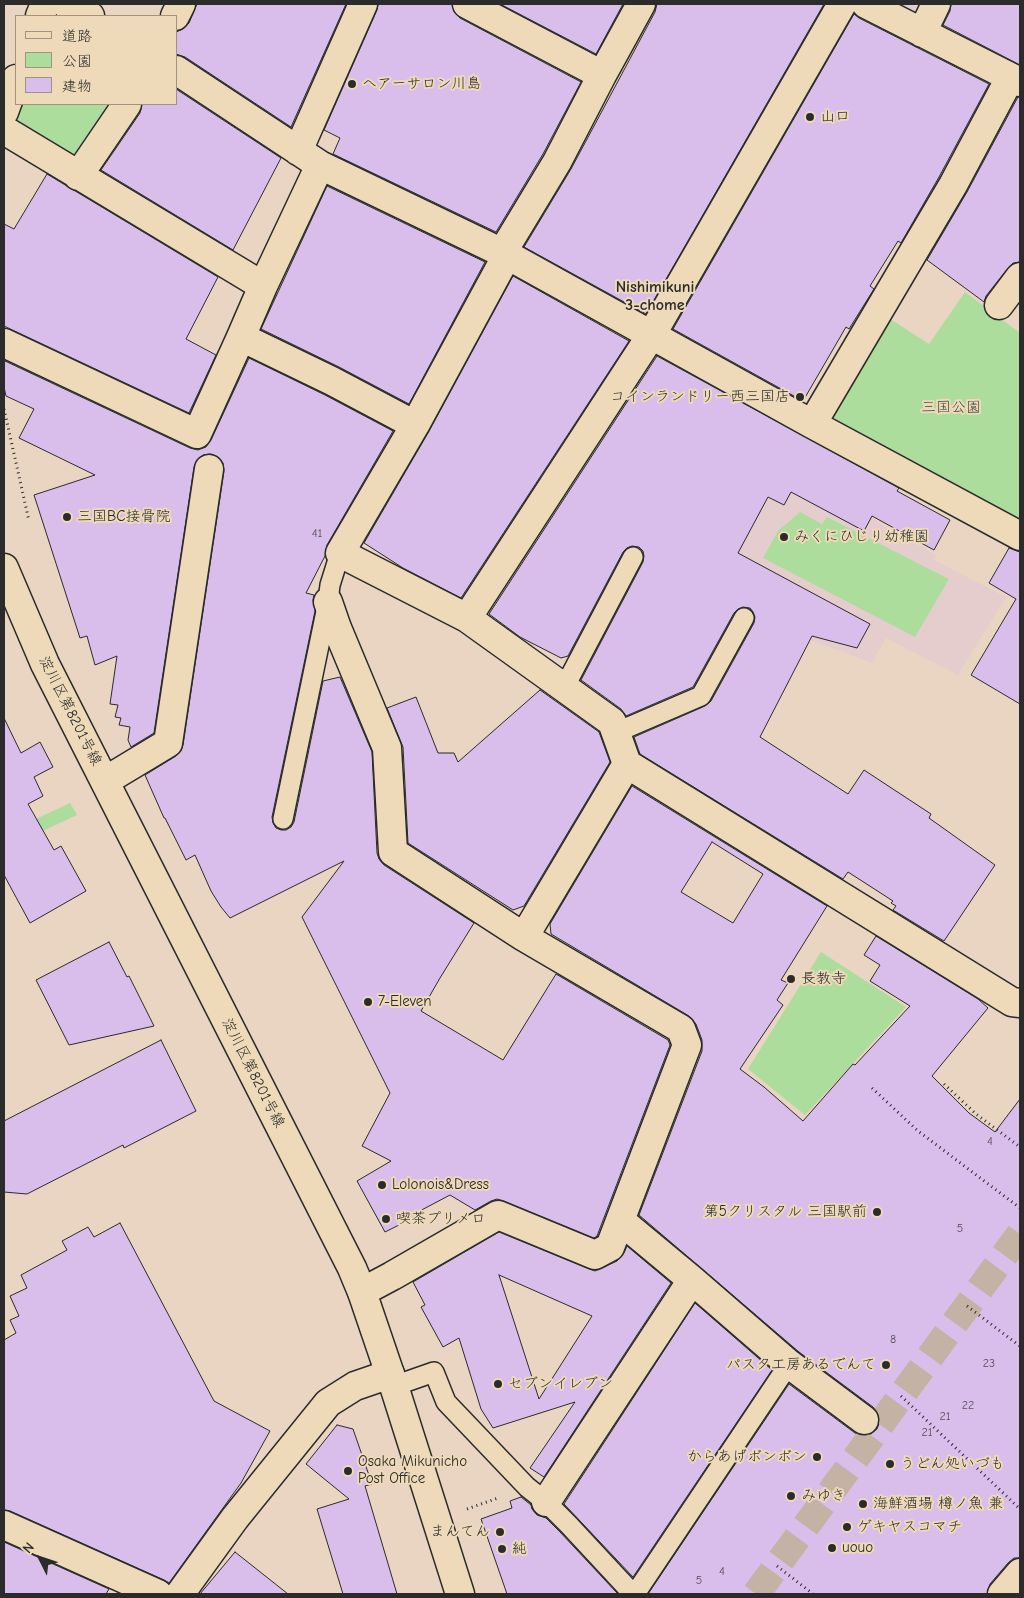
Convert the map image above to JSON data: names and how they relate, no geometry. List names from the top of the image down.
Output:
{
  "streets": {
    "street": ["淀川区第8201号線"]
  },
  "districts": ["Nishimikuni 3-chome"],
  "parks": ["三国公園"],
  "places": [
    "ヘアーサロン川島",
    "山口",
    "コインランドリー西三国店",
    "三国BC接骨院",
    "みくにひじり幼稚園",
    "長教寺",
    "7-Eleven",
    "Lolonois&Dress",
    "第5クリスタル 三国駅前",
    "喫茶プリメロ",
    "パスタ工房あるでんて",
    "セブンイレブン",
    "からあげボンボン",
    "うどん処いづも",
    "Osaka Mikunicho Post Office",
    "みゆき",
    "海鮮酒場 樽ノ魚 兼",
    "ゲキヤスコマチ",
    "まんてん",
    "uouo",
    "純"
  ],
  "house_numbers": [
    "41",
    "4",
    "5",
    "8",
    "23",
    "22",
    "21",
    "21",
    "4",
    "5"
  ],
  "legend": ["道路", "公園", "建物"],
  "north": "top left"
}
